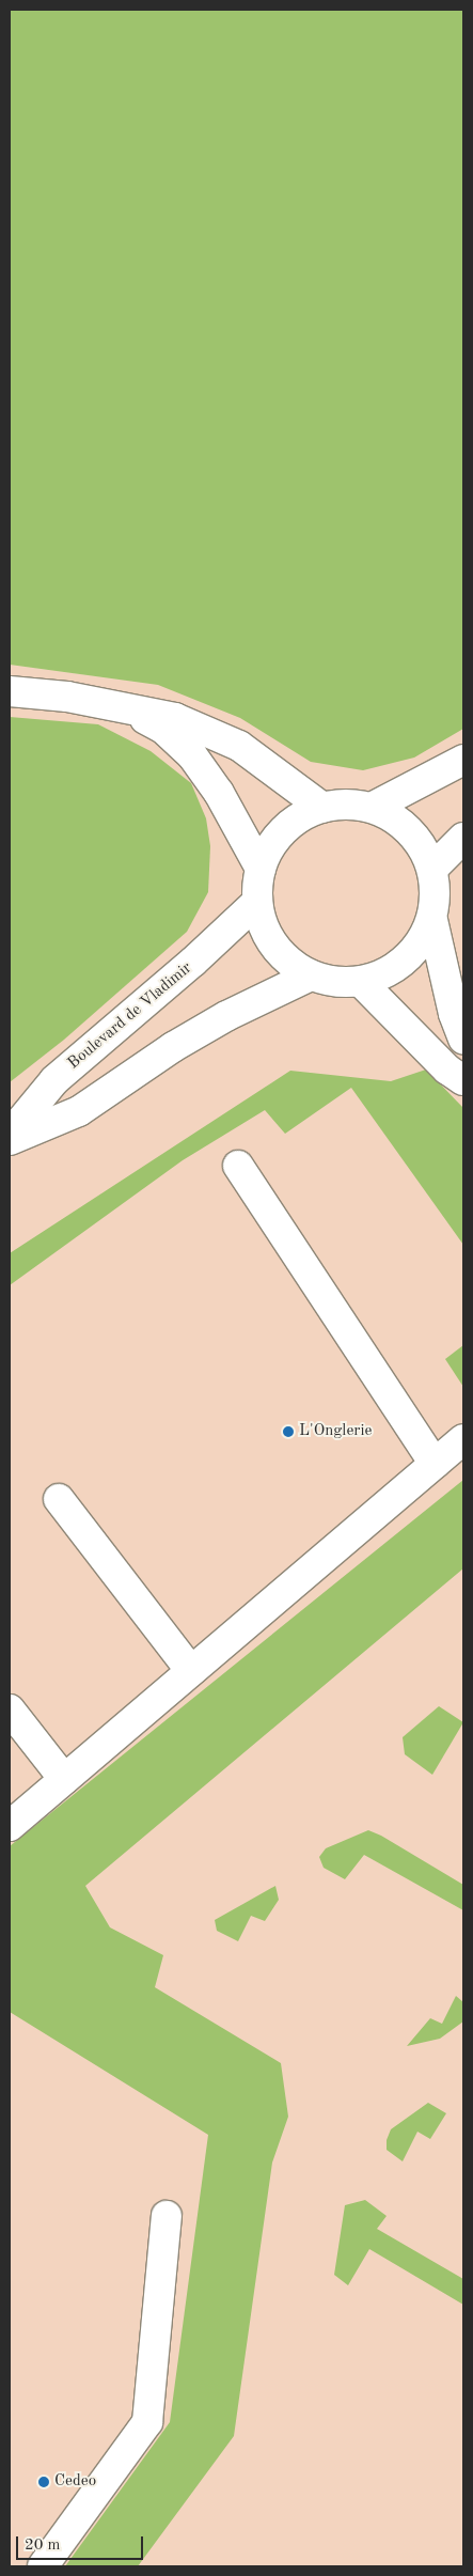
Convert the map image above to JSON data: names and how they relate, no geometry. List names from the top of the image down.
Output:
{
  "streets": {
    "main road": ["Boulevard de Vladimir"]
  },
  "places": ["L'Onglerie", "Cedeo"],
  "scale_bar": "20 m"
}
